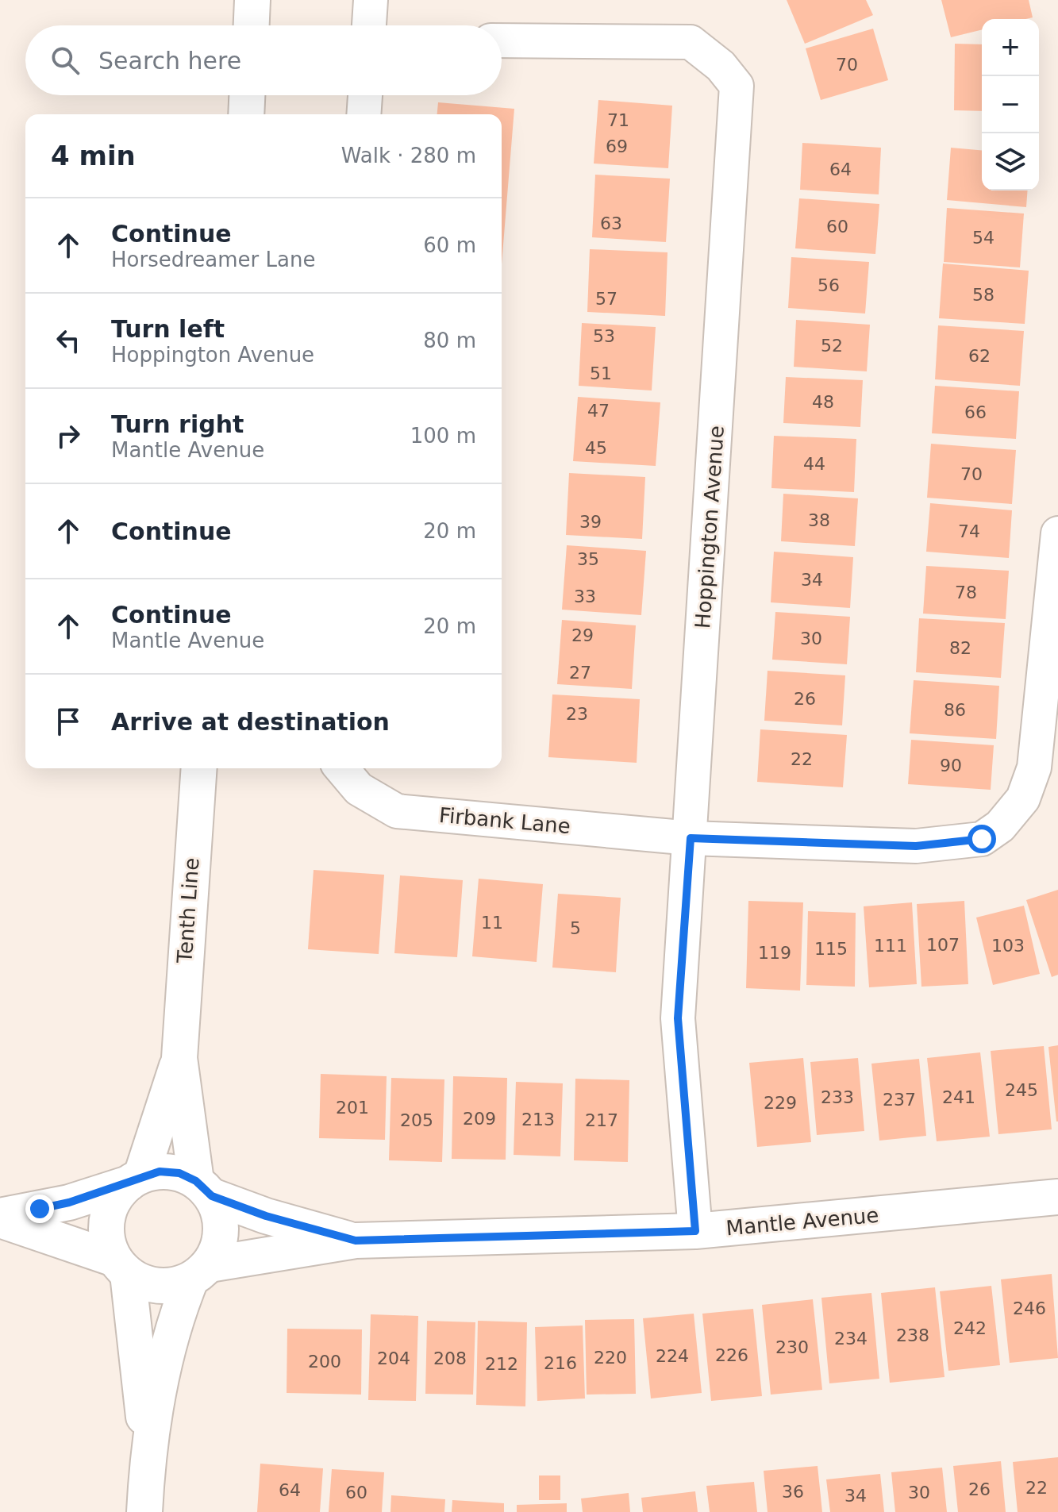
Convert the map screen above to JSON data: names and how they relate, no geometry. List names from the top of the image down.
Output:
{
  "streets": {
    "street": [
      "Hoppington Avenue",
      "Firbank Lane",
      "Tenth Line",
      "Mantle Avenue"
    ]
  },
  "crossings": [
    ["Hoppington Avenue", "Firbank Lane"],
    ["Hoppington Avenue", "Mantle Avenue"],
    ["Tenth Line", "Mantle Avenue"]
  ],
  "house_numbers": [
    "70",
    "71",
    "69",
    "64",
    "63",
    "60",
    "54",
    "56",
    "58",
    "57",
    "53",
    "52",
    "62",
    "51",
    "48",
    "47",
    "66",
    "45",
    "44",
    "70",
    "38",
    "39",
    "74",
    "35",
    "34",
    "78",
    "33",
    "29",
    "30",
    "82",
    "27",
    "26",
    "86",
    "23",
    "22",
    "90",
    "11",
    "5",
    "107",
    "111",
    "103",
    "115",
    "119",
    "245",
    "233",
    "241",
    "237",
    "229",
    "201",
    "209",
    "213",
    "205",
    "217",
    "246",
    "242",
    "238",
    "234",
    "230",
    "226",
    "224",
    "220",
    "204",
    "208",
    "200",
    "216",
    "212",
    "22",
    "26",
    "64",
    "36",
    "60",
    "30",
    "34"
  ],
  "page": {
    "map_buttons": ["+", "−"],
    "search": "Search here",
    "heading": ["4 min", "Walk · 280 m"],
    "list": [
      ["Continue", "Horsedreamer Lane", "60 m"],
      ["Turn left", "Hoppington Avenue", "80 m"],
      ["Turn right", "Mantle Avenue", "100 m"],
      ["Continue", "20 m"],
      ["Continue", "Mantle Avenue", "20 m"],
      "Arrive at destination"
    ]
  }
}
